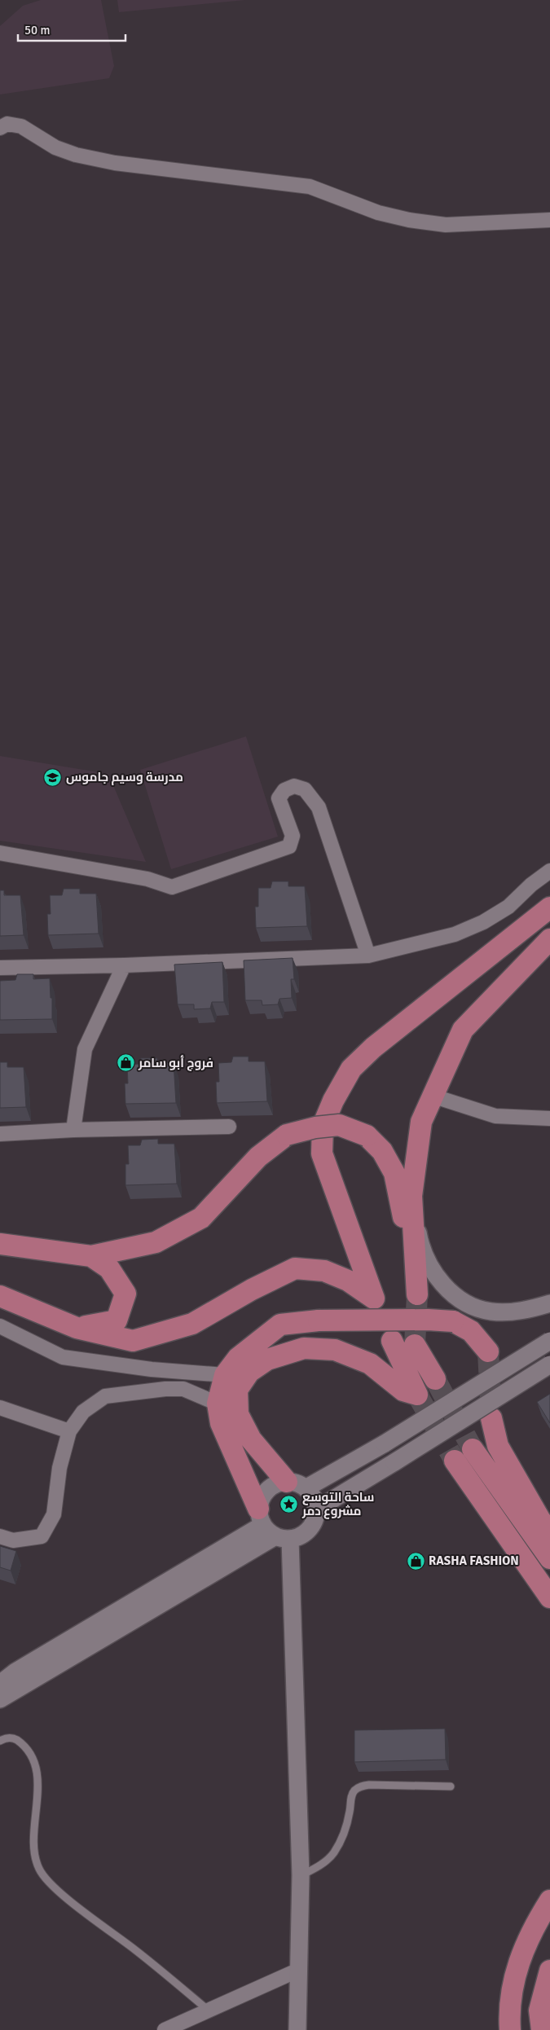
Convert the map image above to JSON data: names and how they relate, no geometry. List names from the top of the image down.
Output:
{
  "places": {
    "school or university": ["مدرسة وسيم جاموس"],
    "shop": ["فروج أبو سامر", "RASHA FASHION"],
    "place": ["ساحة التوسع مشروع دمر"]
  },
  "scale_bar": "50 m"
}
